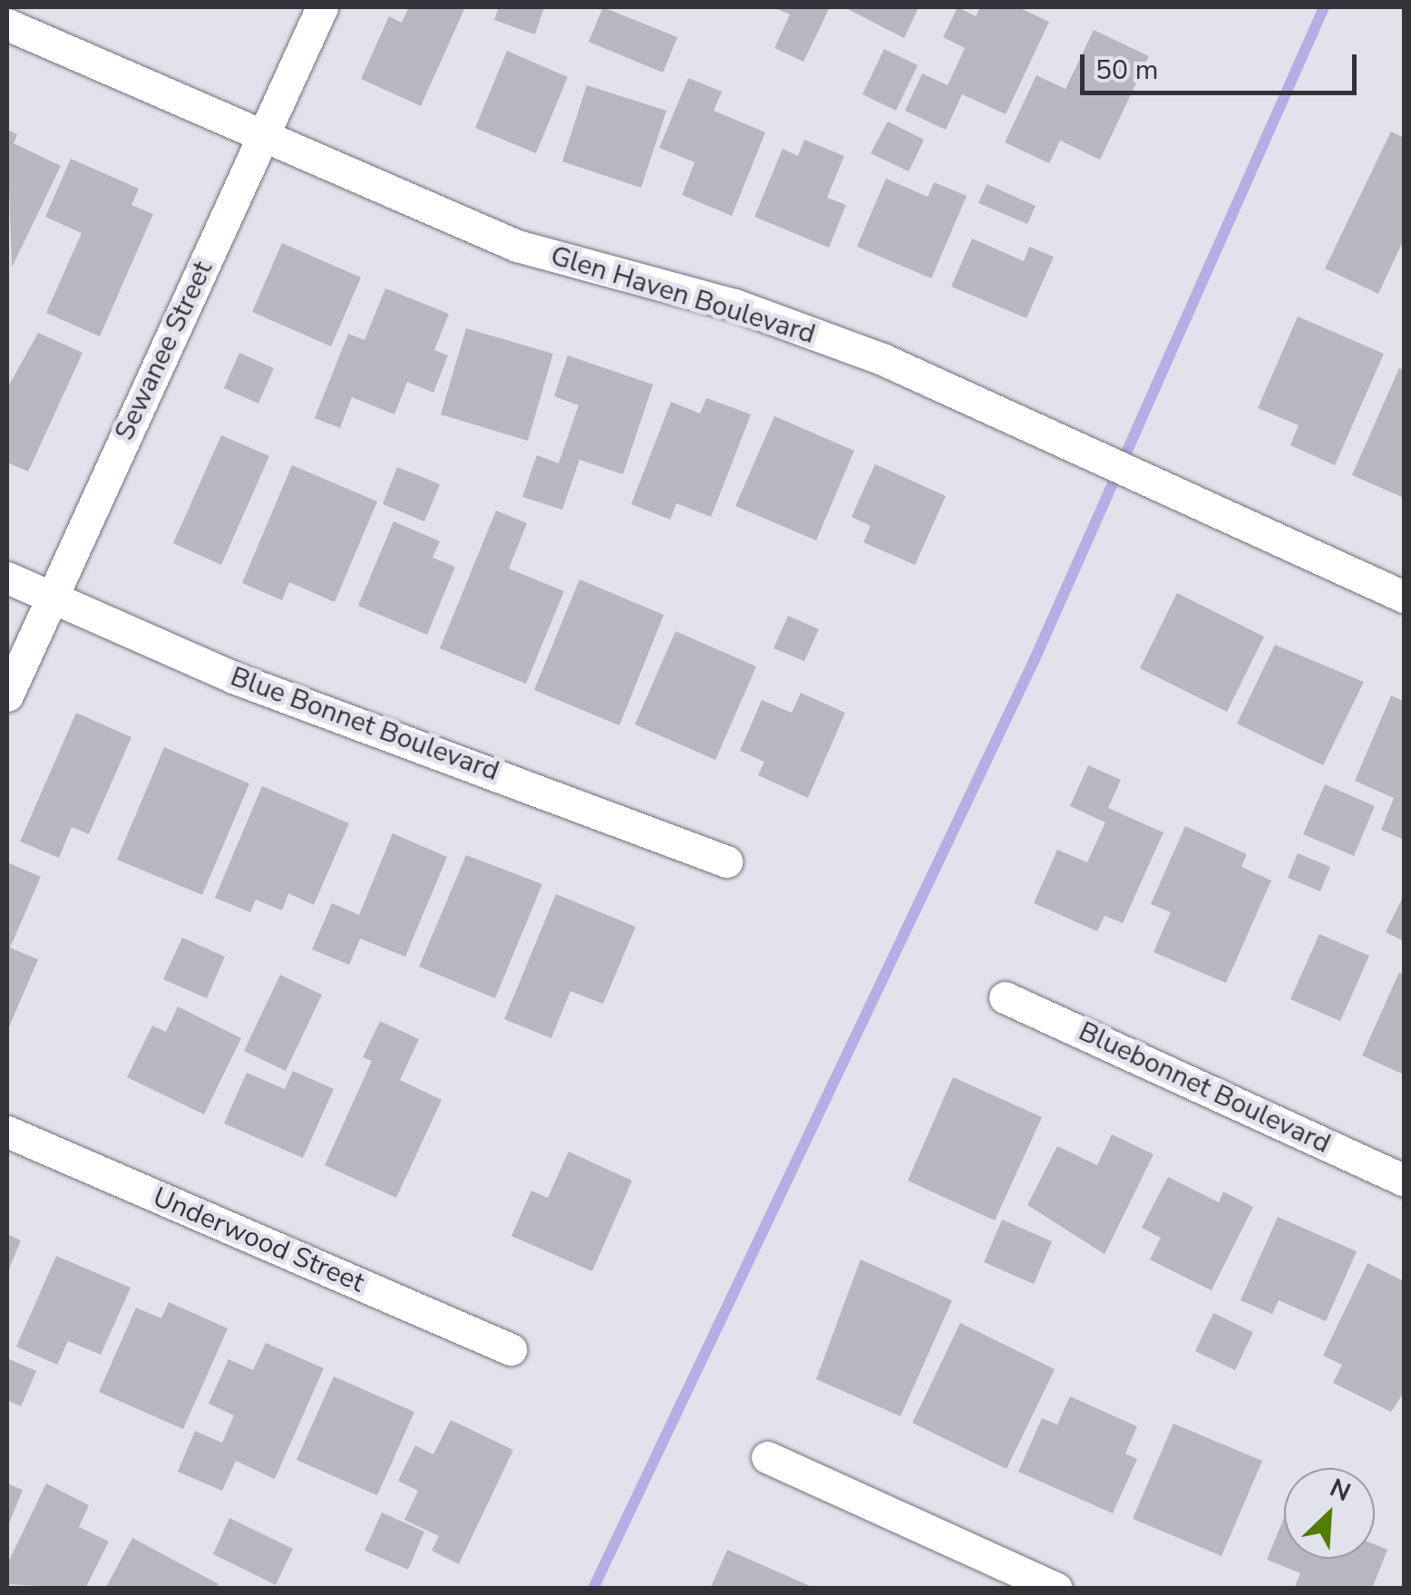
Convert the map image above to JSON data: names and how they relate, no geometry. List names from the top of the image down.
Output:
{
  "streets": {
    "street": [
      "Glen Haven Boulevard",
      "Sewanee Street",
      "Blue Bonnet Boulevard",
      "Bluebonnet Boulevard",
      "Underwood Street"
    ]
  },
  "crossings": [
    ["Glen Haven Boulevard", "Sewanee Street"],
    ["Sewanee Street", "Blue Bonnet Boulevard"]
  ],
  "scale_bar": "50 m",
  "north": "top right"
}
